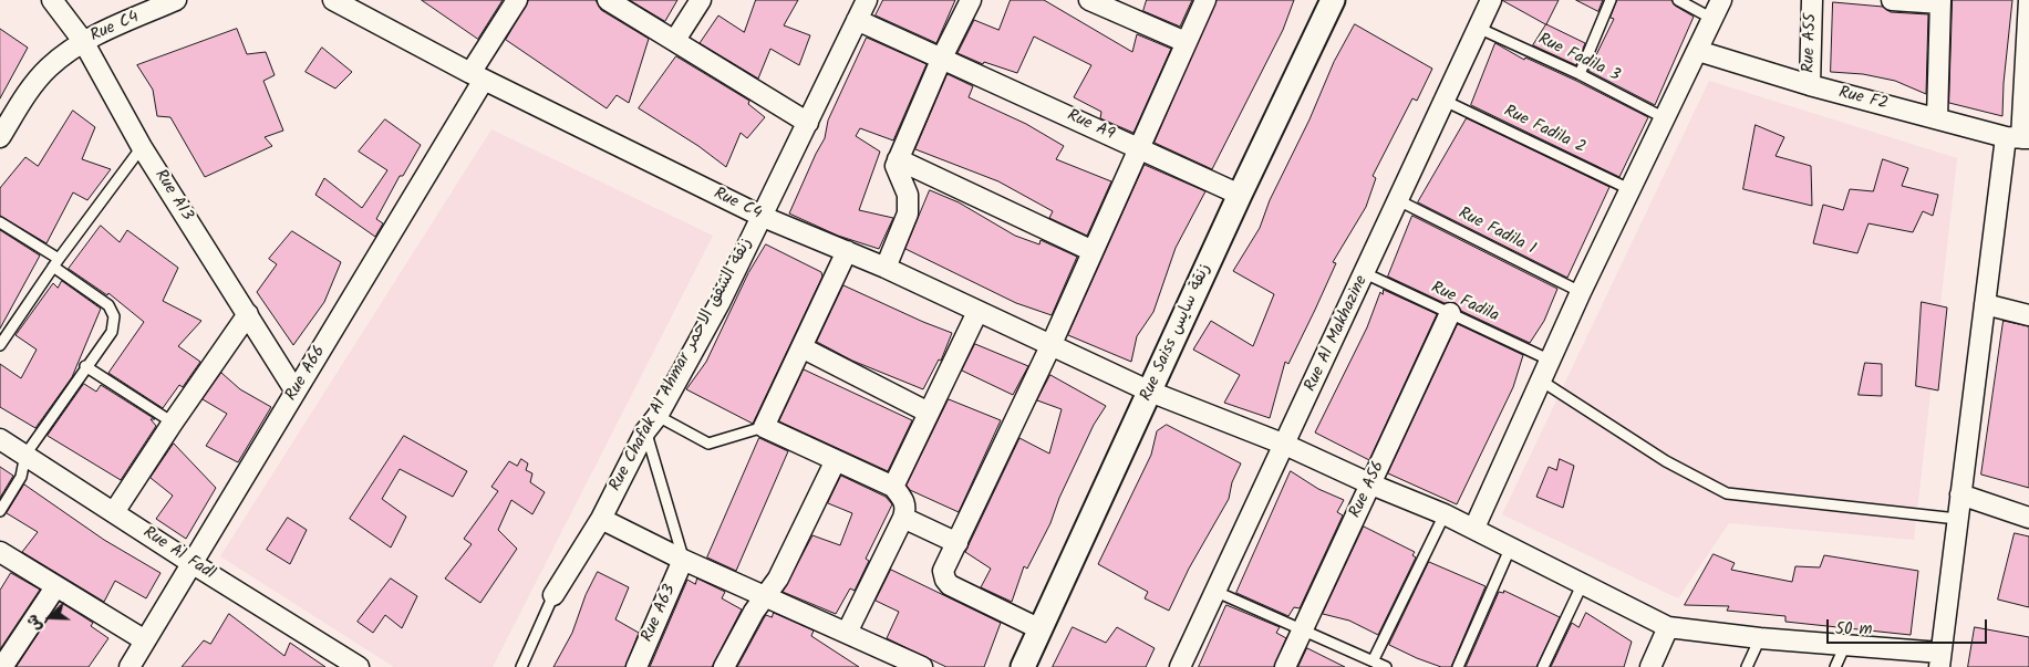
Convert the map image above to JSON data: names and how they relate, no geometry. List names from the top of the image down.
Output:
{
  "streets": {
    "street": [
      "Rue C4",
      "Rue A55",
      "Rue F2",
      "Rue A9",
      "Rue A13",
      "Rue Saiss زنقة سايس",
      "Rue Al Makhazine",
      "Rue Chafak Al Ahmar زنقة الشفق الاحمر",
      "Rue A66",
      "Rue A56",
      "Rue Al Fadl",
      "Rue A63"
    ],
    "lane": [
      "Rue Fadila 3",
      "Rue Fadila 2",
      "Rue Fadila 1",
      "Rue Fadila"
    ]
  },
  "crossings": [
    ["Rue C4", "Rue A13"],
    ["Rue C4", "Rue Saiss زنقة سايس"],
    ["Rue C4", "Rue Al Makhazine"],
    ["Rue C4", "Rue Chafak Al Ahmar زنقة الشفق الاحمر"],
    ["Rue C4", "Rue A66"],
    ["Rue C4", "Rue A56"],
    ["Rue A55", "Rue F2"],
    ["Rue Fadila 3", "Rue Al Makhazine"],
    ["Rue A9", "Rue Saiss زنقة سايس"],
    ["Rue A9", "Rue Chafak Al Ahmar زنقة الشفق الاحمر"],
    ["Rue Fadila 2", "Rue Al Makhazine"],
    ["Rue A13", "Rue A66"],
    ["Rue Fadila 1", "Rue Al Makhazine"],
    ["Rue Fadila", "Rue Al Makhazine"],
    ["Rue Fadila", "Rue A56"],
    ["Rue A66", "Rue Al Fadl"]
  ],
  "scale_bar": "50 m",
  "north": "left"
}
